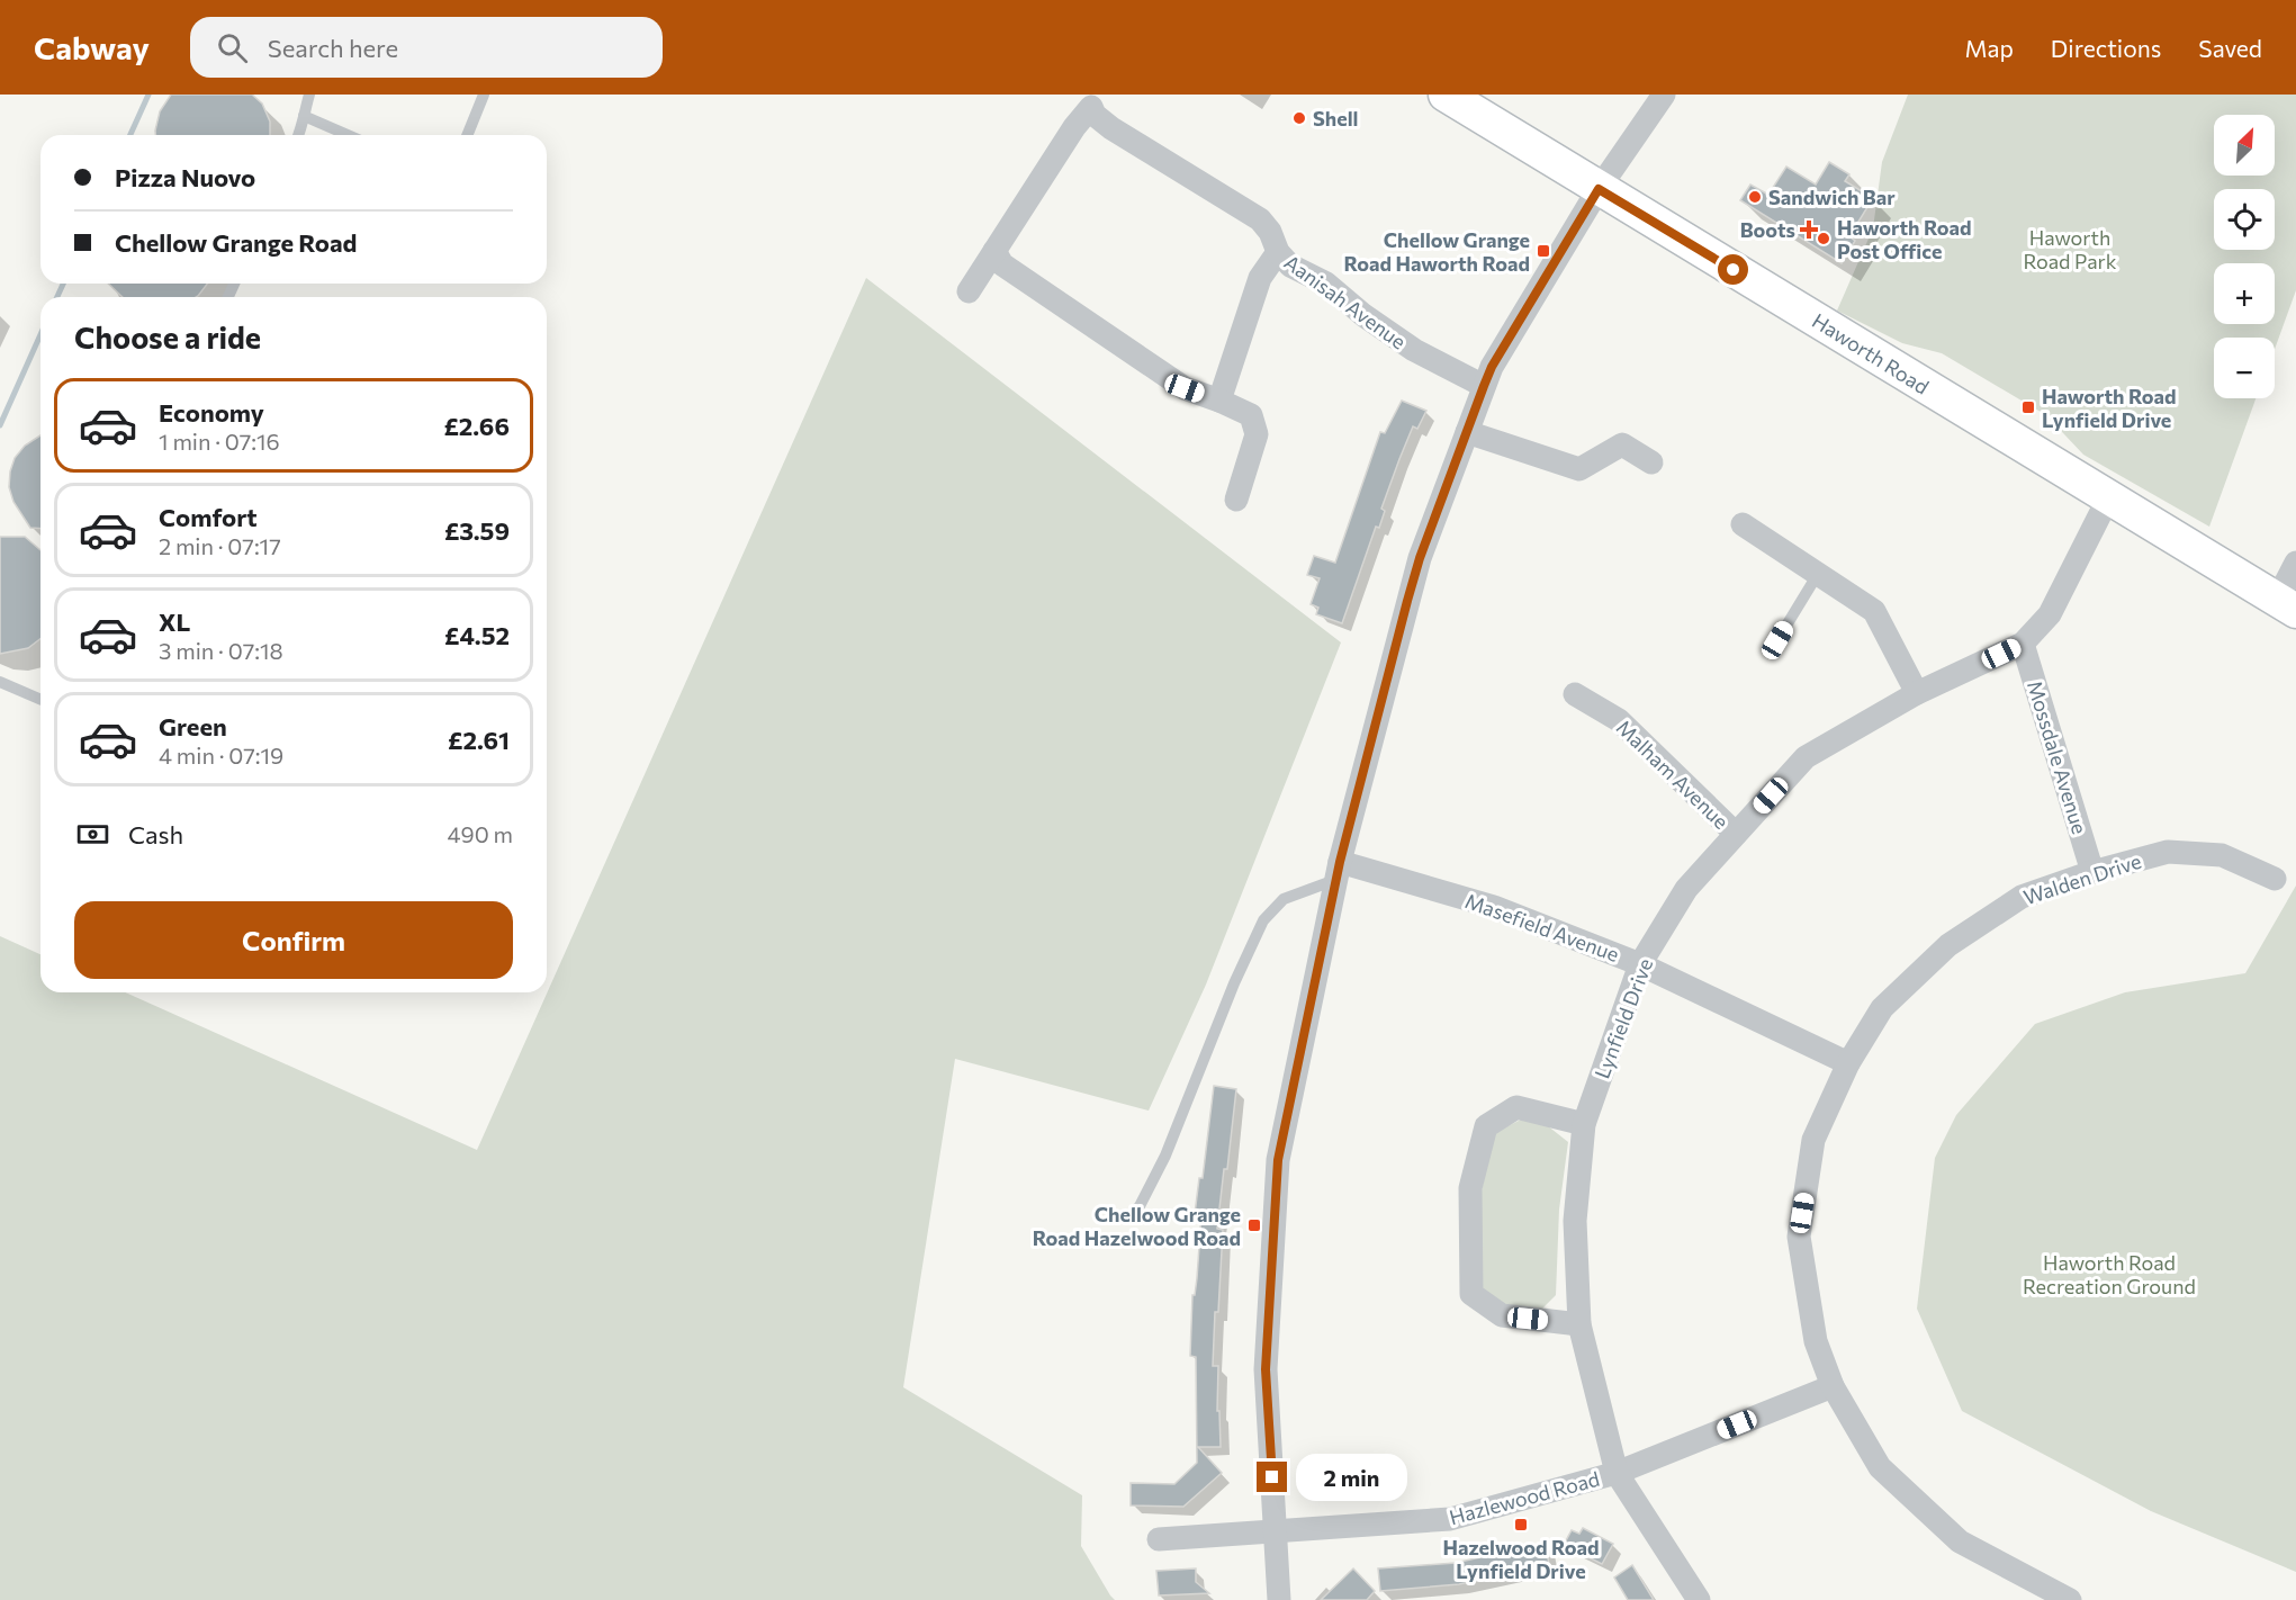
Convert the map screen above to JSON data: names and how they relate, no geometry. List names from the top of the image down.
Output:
{
  "streets": {
    "main road": ["Haworth Road"],
    "street": [
      "Aanisah Avenue",
      "Mossdale Avenue",
      "Malham Avenue",
      "Walden Drive",
      "Masefield Avenue",
      "Lynfield Drive",
      "Hazlewood Road"
    ]
  },
  "crossings": [
    ["Haworth Road", "Lynfield Drive"],
    ["Mossdale Avenue", "Walden Drive"],
    ["Mossdale Avenue", "Lynfield Drive"],
    ["Malham Avenue", "Lynfield Drive"],
    ["Walden Drive", "Masefield Avenue"],
    ["Walden Drive", "Hazlewood Road"],
    ["Masefield Avenue", "Lynfield Drive"],
    ["Lynfield Drive", "Hazlewood Road"]
  ],
  "parks": ["Haworth Road Park", "Haworth Road Recreation Ground"],
  "places": {
    "other": ["Shell", "Sandwich Bar", "Haworth Road Post Office"],
    "health": ["Boots"],
    "transit": [
      "Chellow Grange Road Haworth Road",
      "Haworth Road Lynfield Drive",
      "Chellow Grange Road Hazelwood Road",
      "Hazelwood Road Lynfield Drive"
    ]
  },
  "north": "top right",
  "page": {
    "header": "Cabway",
    "search": "Search here",
    "nav": ["Map", "Directions", "Saved"],
    "map_buttons": ["+", "−"],
    "banner": ["Pizza Nuovo", "Chellow Grange Road"],
    "heading": "Choose a ride",
    "list": [
      {
        "name": "Economy",
        "note": "1 min · 07:16",
        "value": "£2.66"
      },
      {
        "name": "Comfort",
        "note": "2 min · 07:17",
        "value": "£3.59"
      },
      {
        "name": "XL",
        "note": "3 min · 07:18",
        "value": "£4.52"
      },
      {
        "name": "Green",
        "note": "4 min · 07:19",
        "value": "£2.61"
      }
    ],
    "pay": ["Cash", "490 m"],
    "buttons": "Confirm",
    "bubble": "2 min"
  }
}
